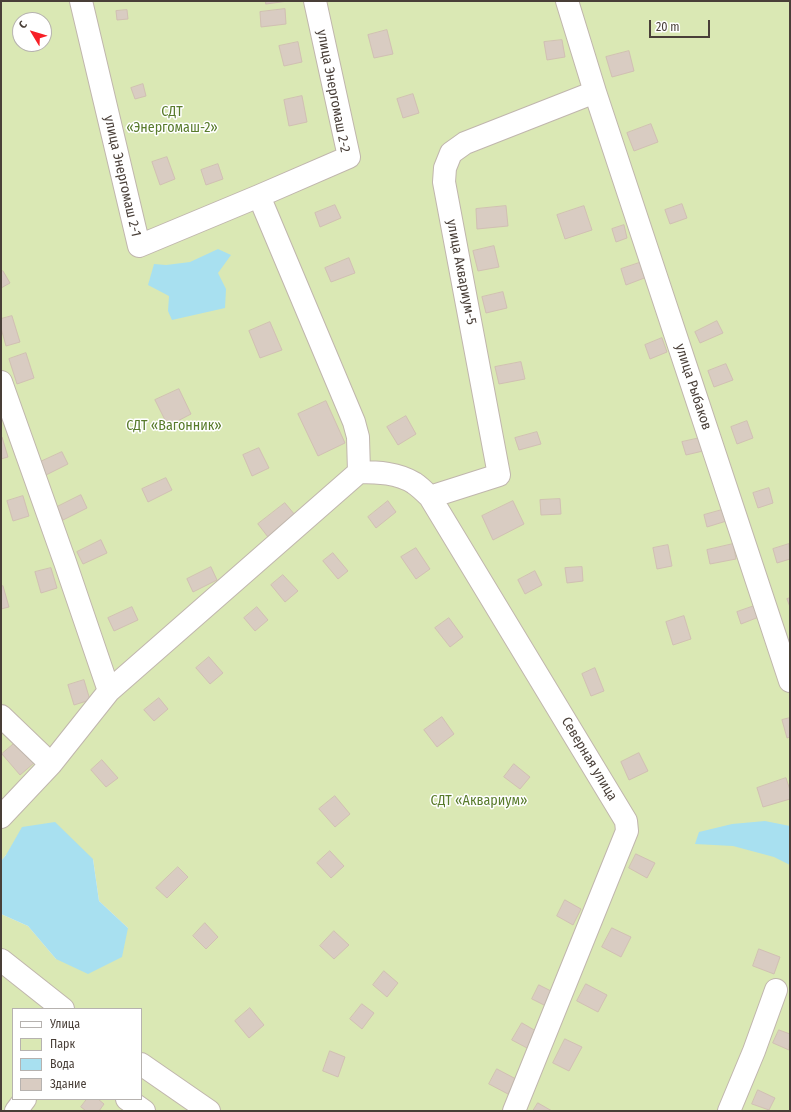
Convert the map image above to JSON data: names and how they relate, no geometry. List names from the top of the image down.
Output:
{
  "streets": {
    "street": [
      "улица Энергомаш 2-2",
      "улица Энергомаш 2-1",
      "улица Аквариум-5",
      "улица Рыбаков",
      "Северная улица"
    ]
  },
  "crossings": [
    ["улица Энергомаш 2-2", "улица Энергомаш 2-1"],
    ["улица Аквариум-5", "улица Рыбаков"],
    ["улица Аквариум-5", "Северная улица"]
  ],
  "parks": ["СДТ «Энергомаш-2»", "СДТ «Вагонник»", "СДТ «Аквариум»"],
  "legend": [
    "Улица",
    "Парк",
    "Вода",
    "Здание"
  ],
  "scale_bar": "20 m",
  "north": "top left"
}
